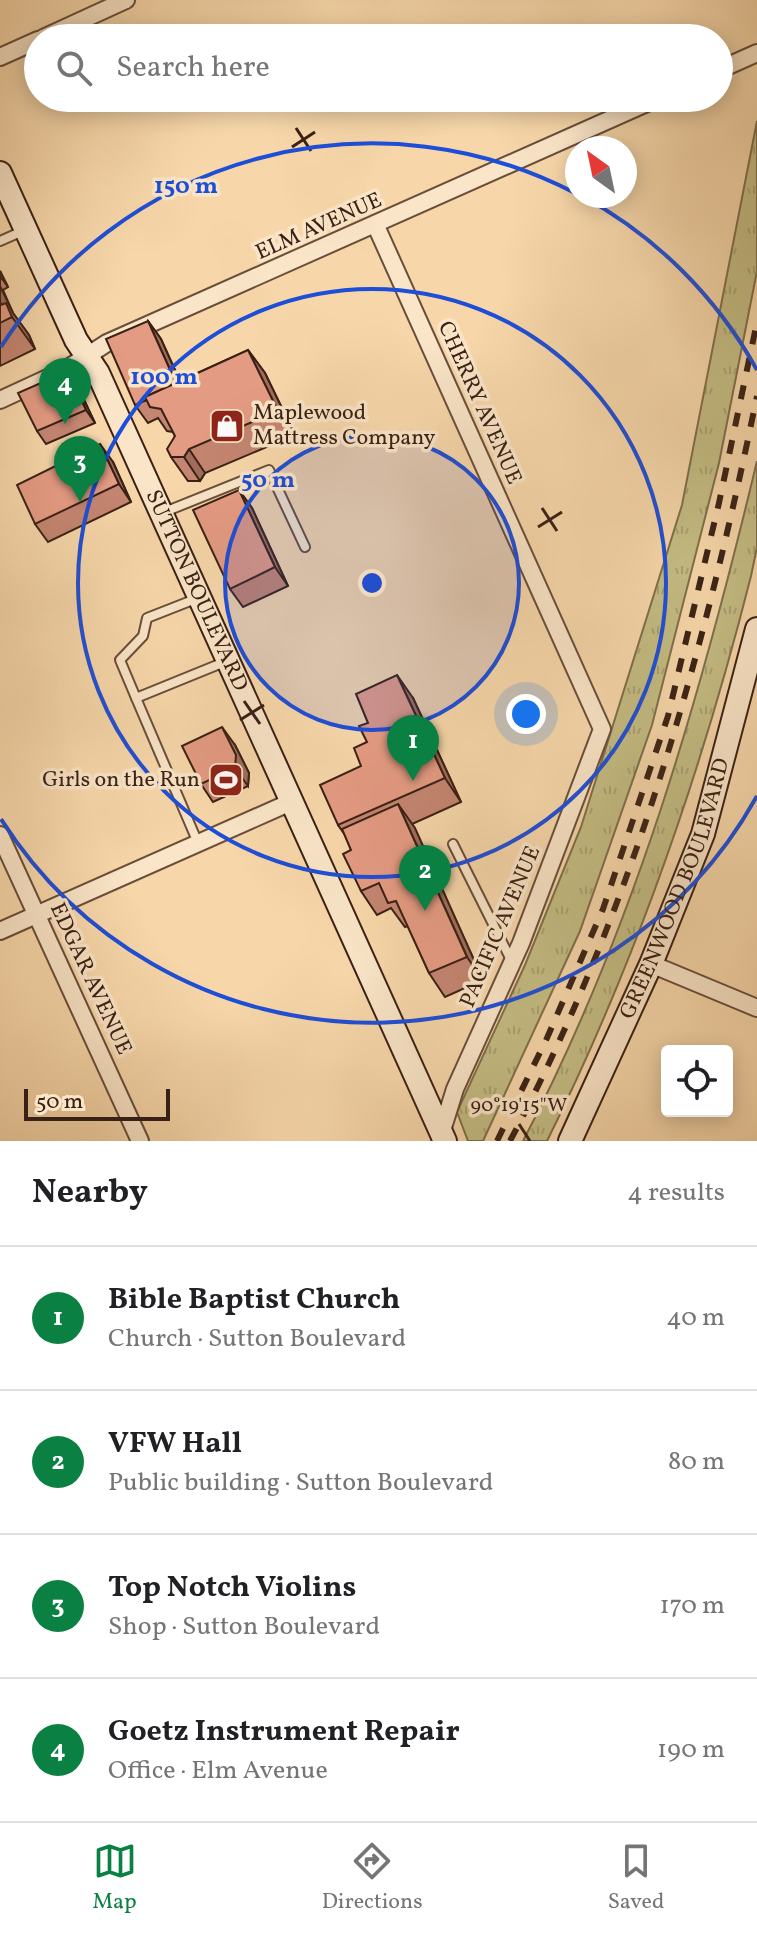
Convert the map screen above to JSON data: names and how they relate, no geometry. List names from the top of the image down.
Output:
{
  "streets": {
    "street": [
      "ELM AVENUE",
      "CHERRY AVENUE",
      "SUTTON BOULEVARD",
      "GREENWOOD BOULEVARD",
      "PACIFIC AVENUE",
      "EDGAR AVENUE"
    ]
  },
  "crossings": [
    ["ELM AVENUE", "CHERRY AVENUE"],
    ["ELM AVENUE", "SUTTON BOULEVARD"],
    ["CHERRY AVENUE", "PACIFIC AVENUE"],
    ["SUTTON BOULEVARD", "PACIFIC AVENUE"]
  ],
  "places": {
    "shop": ["Maplewood Mattress Company"],
    "sports": ["Girls on the Run"]
  },
  "scale_bar": "50 m",
  "north": "top left",
  "page": {
    "search": "Search here",
    "pins": [
      "4",
      "3",
      "1",
      "2"
    ],
    "scale": "50 m",
    "heading": ["Nearby", "4 results"],
    "list": [
      {
        "mark": "1",
        "name": "Bible Baptist Church",
        "note": "Church · Sutton Boulevard",
        "value": "40 m"
      },
      {
        "mark": "2",
        "name": "VFW Hall",
        "note": "Public building · Sutton Boulevard",
        "value": "80 m"
      },
      {
        "mark": "3",
        "name": "Top Notch Violins",
        "note": "Shop · Sutton Boulevard",
        "value": "170 m"
      },
      {
        "mark": "4",
        "name": "Goetz Instrument Repair",
        "note": "Office · Elm Avenue",
        "value": "190 m"
      }
    ],
    "nav": ["Map", "Directions", "Saved"]
  },
  "coordinates": ["90°19'15\"W"],
  "rings": ["150 m", "100 m", "50 m"]
}
